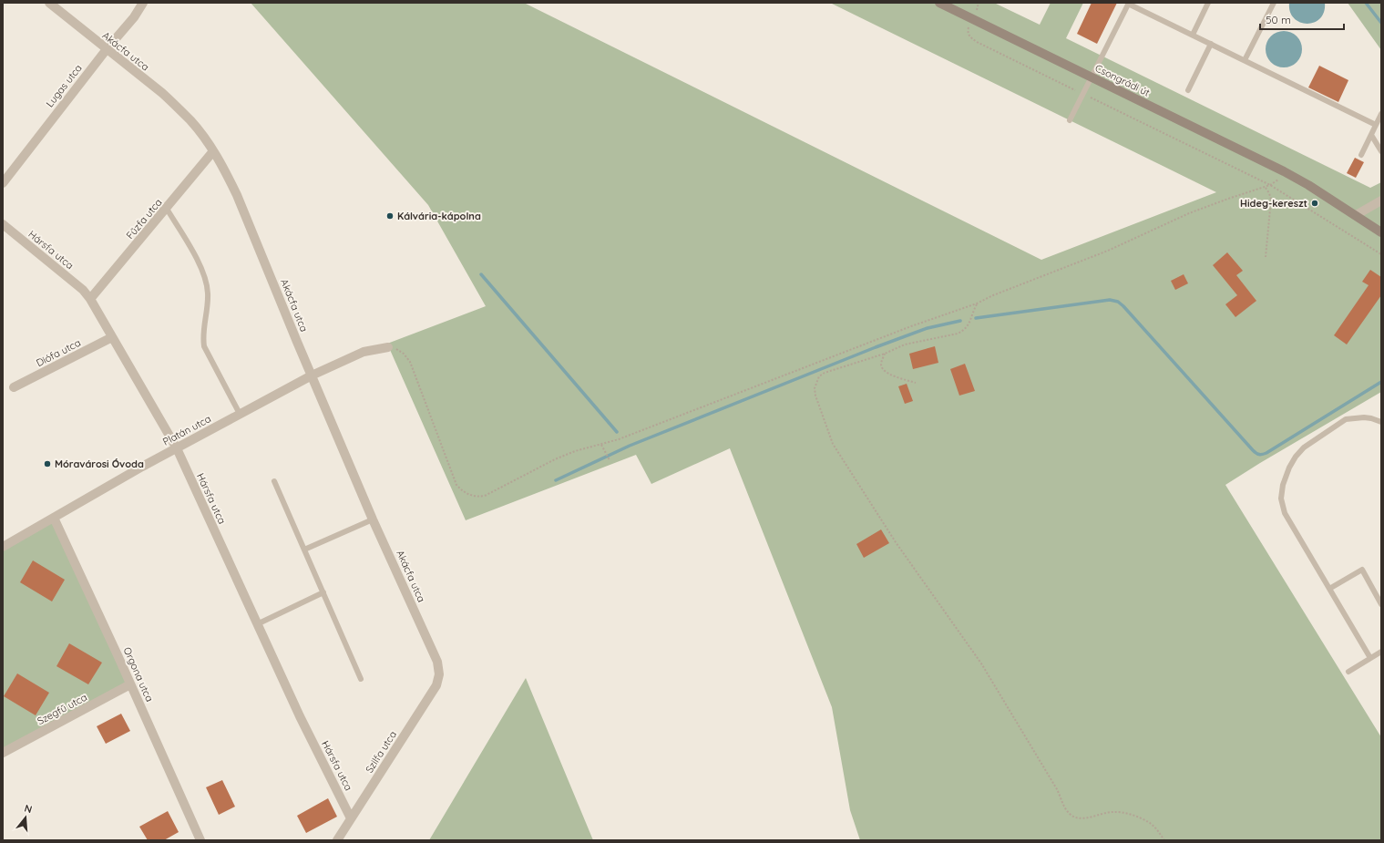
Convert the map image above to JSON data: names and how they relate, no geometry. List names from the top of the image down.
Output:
{
  "streets": {
    "main road": ["Csongrádi út"],
    "street": [
      "Akácfa utca",
      "Lugas utca",
      "Fűzfa utca",
      "Hársfa utca",
      "Diófa utca",
      "Platán utca",
      "Orgona utca",
      "Szegfű utca",
      "Szilfa utca"
    ]
  },
  "crossings": [
    ["Akácfa utca", "Lugas utca"],
    ["Akácfa utca", "Fűzfa utca"],
    ["Akácfa utca", "Platán utca"],
    ["Akácfa utca", "Szilfa utca"],
    ["Fűzfa utca", "Hársfa utca"],
    ["Hársfa utca", "Diófa utca"],
    ["Hársfa utca", "Platán utca"],
    ["Hársfa utca", "Szilfa utca"],
    ["Platán utca", "Orgona utca"],
    ["Orgona utca", "Szegfű utca"]
  ],
  "places": ["Hideg-kereszt", "Kálvária-kápolna", "Móravárosi Óvoda"],
  "scale_bar": "50 m",
  "north": "top"
}
